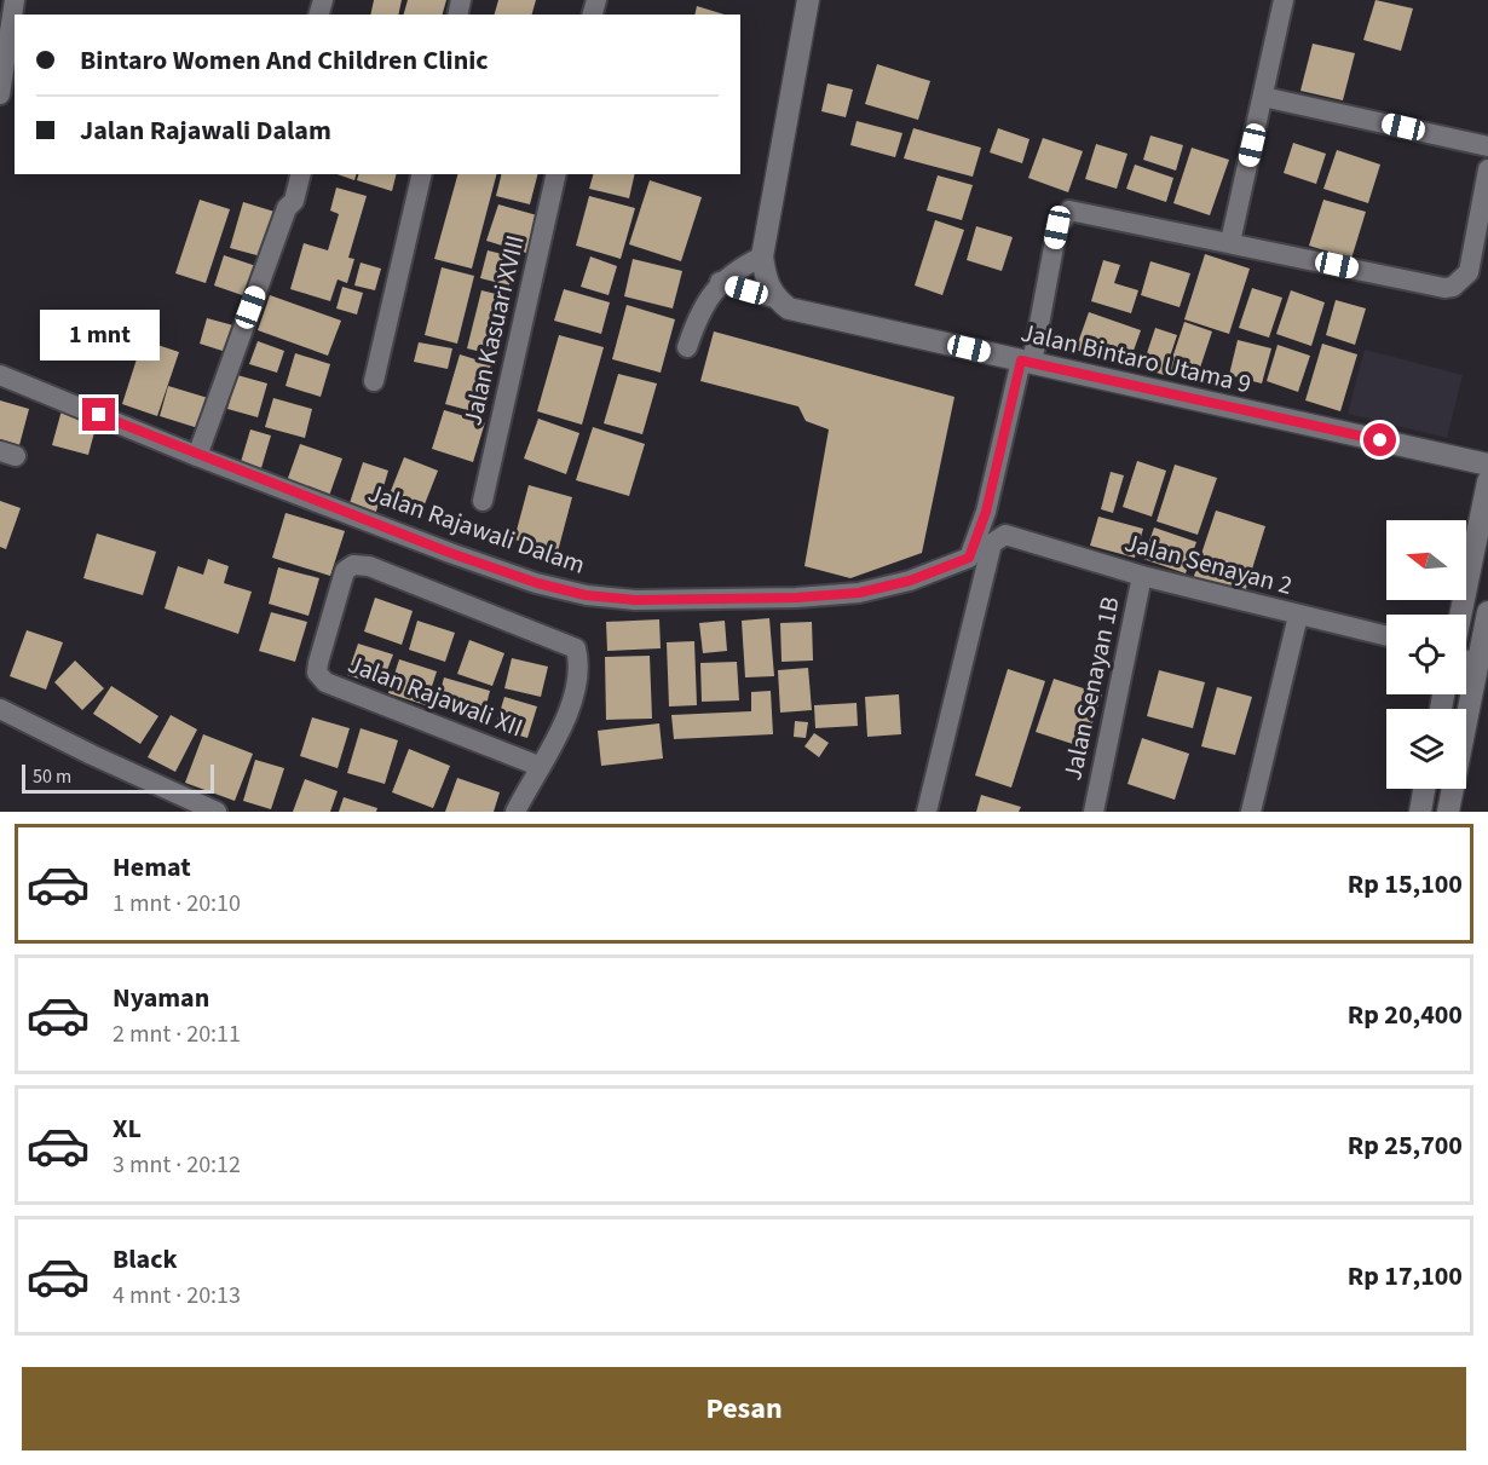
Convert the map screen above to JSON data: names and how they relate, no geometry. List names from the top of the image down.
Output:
{
  "streets": {
    "street": [
      "Jalan Kasuari XVIII",
      "Jalan Bintaro Utama 9",
      "Jalan Rajawali Dalam",
      "Jalan Senayan 2",
      "Jalan Senayan 1B",
      "Jalan Rajawali XII"
    ]
  },
  "crossings": [
    ["Jalan Bintaro Utama 9", "Jalan Rajawali Dalam"],
    ["Jalan Senayan 2", "Jalan Senayan 1B"]
  ],
  "scale_bar": "50 m",
  "north": "left",
  "page": {
    "banner": ["Bintaro Women And Children Clinic", "Jalan Rajawali Dalam"],
    "bubble": "1 mnt",
    "scale": "50 m",
    "list": [
      {
        "name": "Hemat",
        "note": "1 mnt · 20:10",
        "value": "Rp 15,100"
      },
      {
        "name": "Nyaman",
        "note": "2 mnt · 20:11",
        "value": "Rp 20,400"
      },
      {
        "name": "XL",
        "note": "3 mnt · 20:12",
        "value": "Rp 25,700"
      },
      {
        "name": "Black",
        "note": "4 mnt · 20:13",
        "value": "Rp 17,100"
      }
    ],
    "buttons": "Pesan"
  }
}
